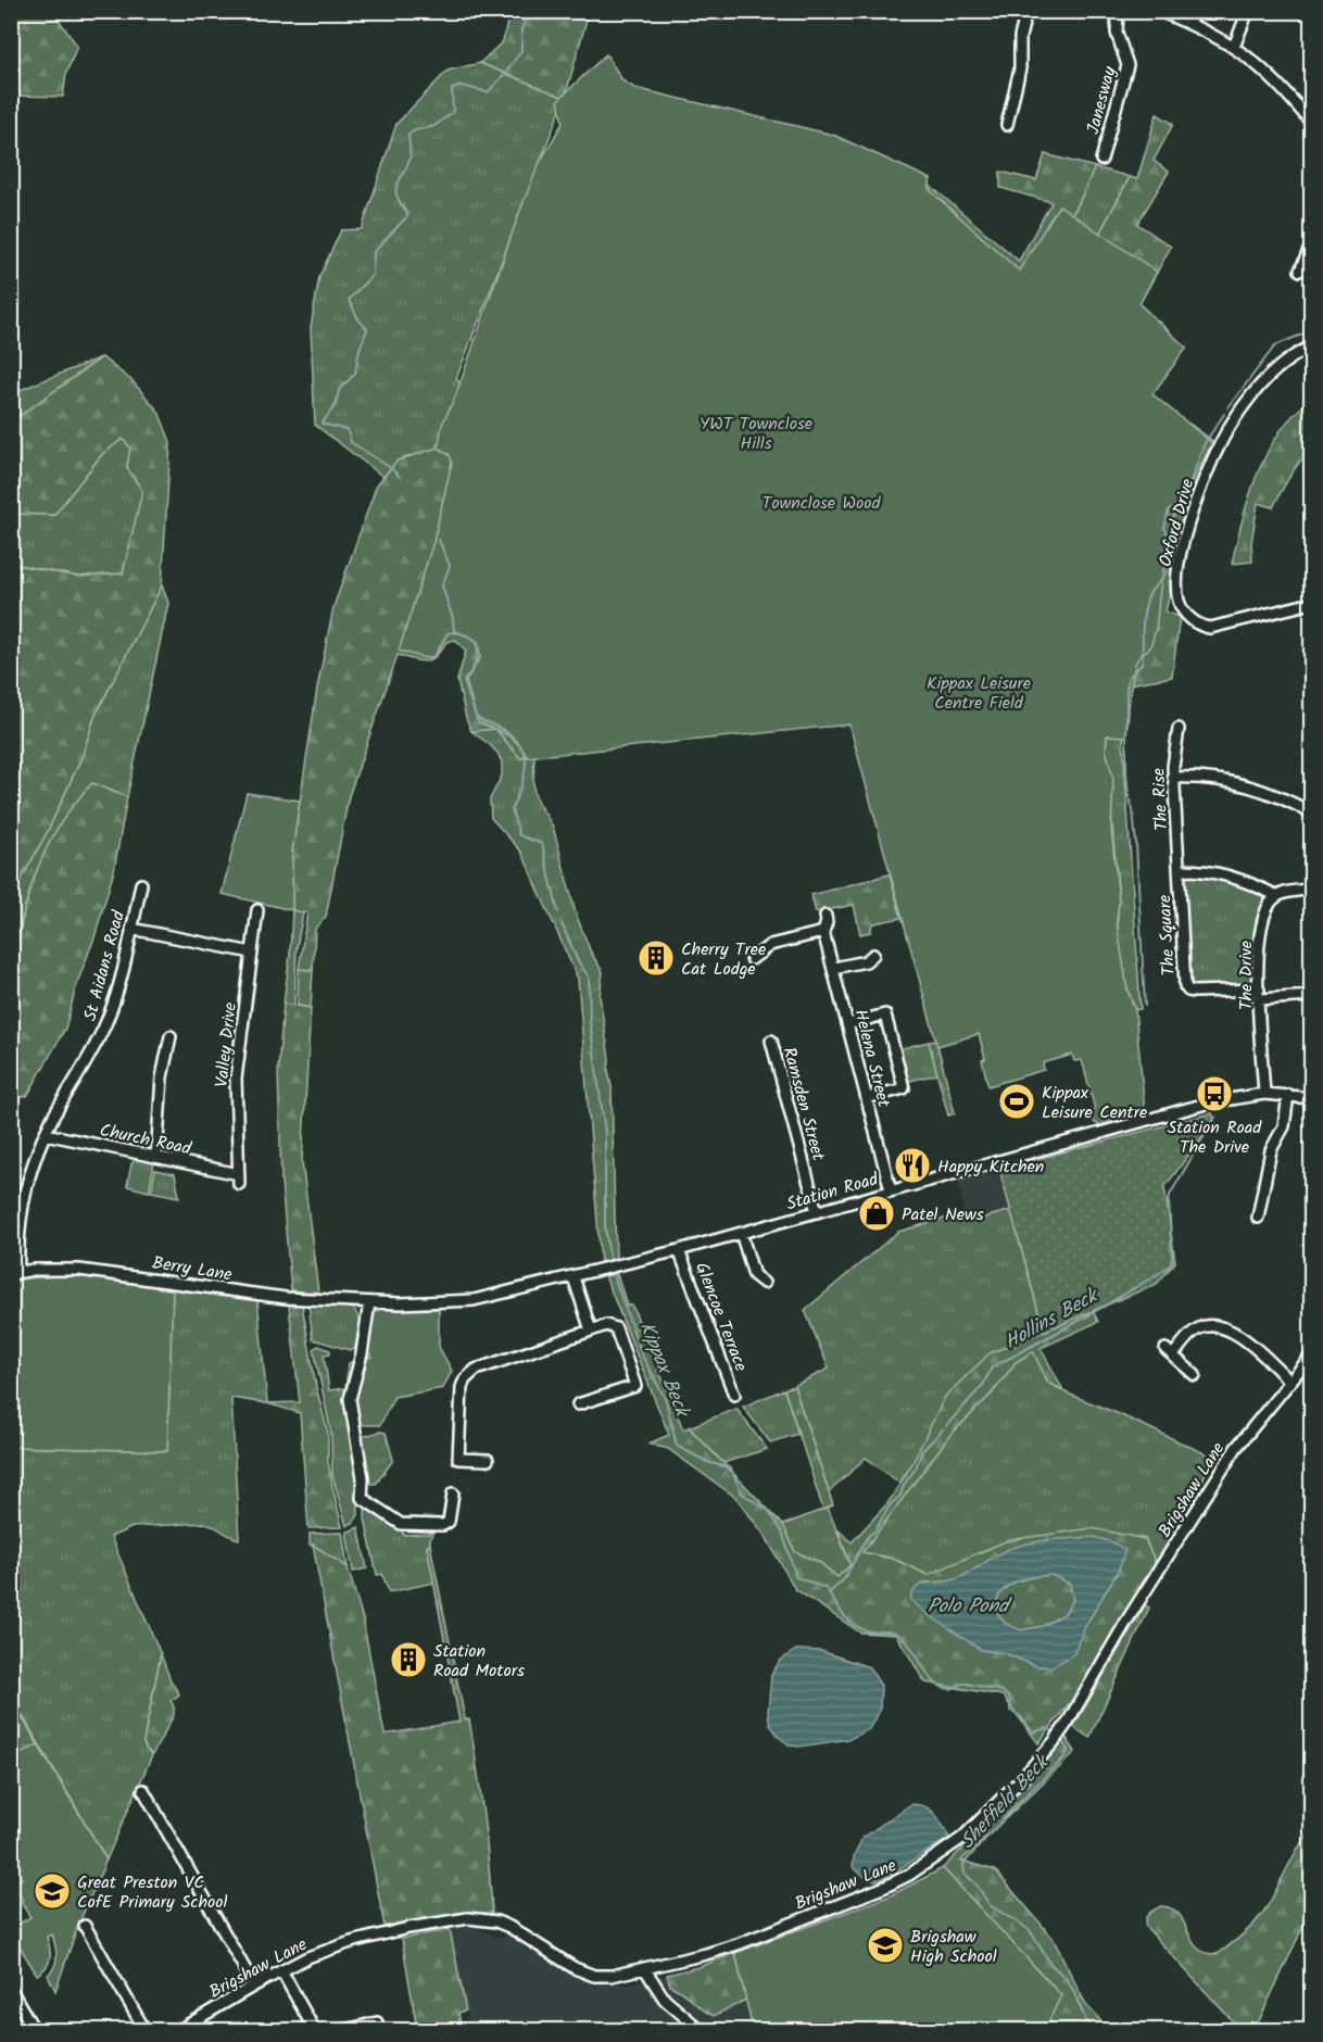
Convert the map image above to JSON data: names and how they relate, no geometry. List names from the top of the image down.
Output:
{
  "streets": {
    "street": [
      "Janesway",
      "Oxford Drive",
      "The Rise",
      "The Square",
      "St Aidans Road",
      "The Drive",
      "Valley Drive",
      "Helena Street",
      "Ramsden Street",
      "Church Road",
      "Station Road",
      "Berry Lane",
      "Glencoe Terrace",
      "Brigshaw Lane"
    ]
  },
  "crossings": [
    ["The Rise", "The Square"],
    ["The Square", "The Drive"],
    ["St Aidans Road", "Church Road"],
    ["St Aidans Road", "Berry Lane"],
    ["The Drive", "Station Road"],
    ["Valley Drive", "Church Road"],
    ["Helena Street", "Station Road"],
    ["Ramsden Street", "Station Road"],
    ["Station Road", "Berry Lane"],
    ["Station Road", "Glencoe Terrace"]
  ],
  "water": [
    "Hollins Beck",
    "Kippax Beck",
    "Polo Pond",
    "Sheffield Beck"
  ],
  "parks": ["YWT Townclose Hills", "Townclose Wood", "Kippax Leisure Centre Field"],
  "places": {
    "building": ["Cherry Tree Cat Lodge", "Station Road Motors"],
    "bus stop": ["Station Road The Drive"],
    "sports": ["Kippax Leisure Centre"],
    "restaurant": ["Happy Kitchen"],
    "shop": ["Patel News"],
    "school or university": ["Great Preston VC CofE Primary School", "Brigshaw High School"]
  }
}
